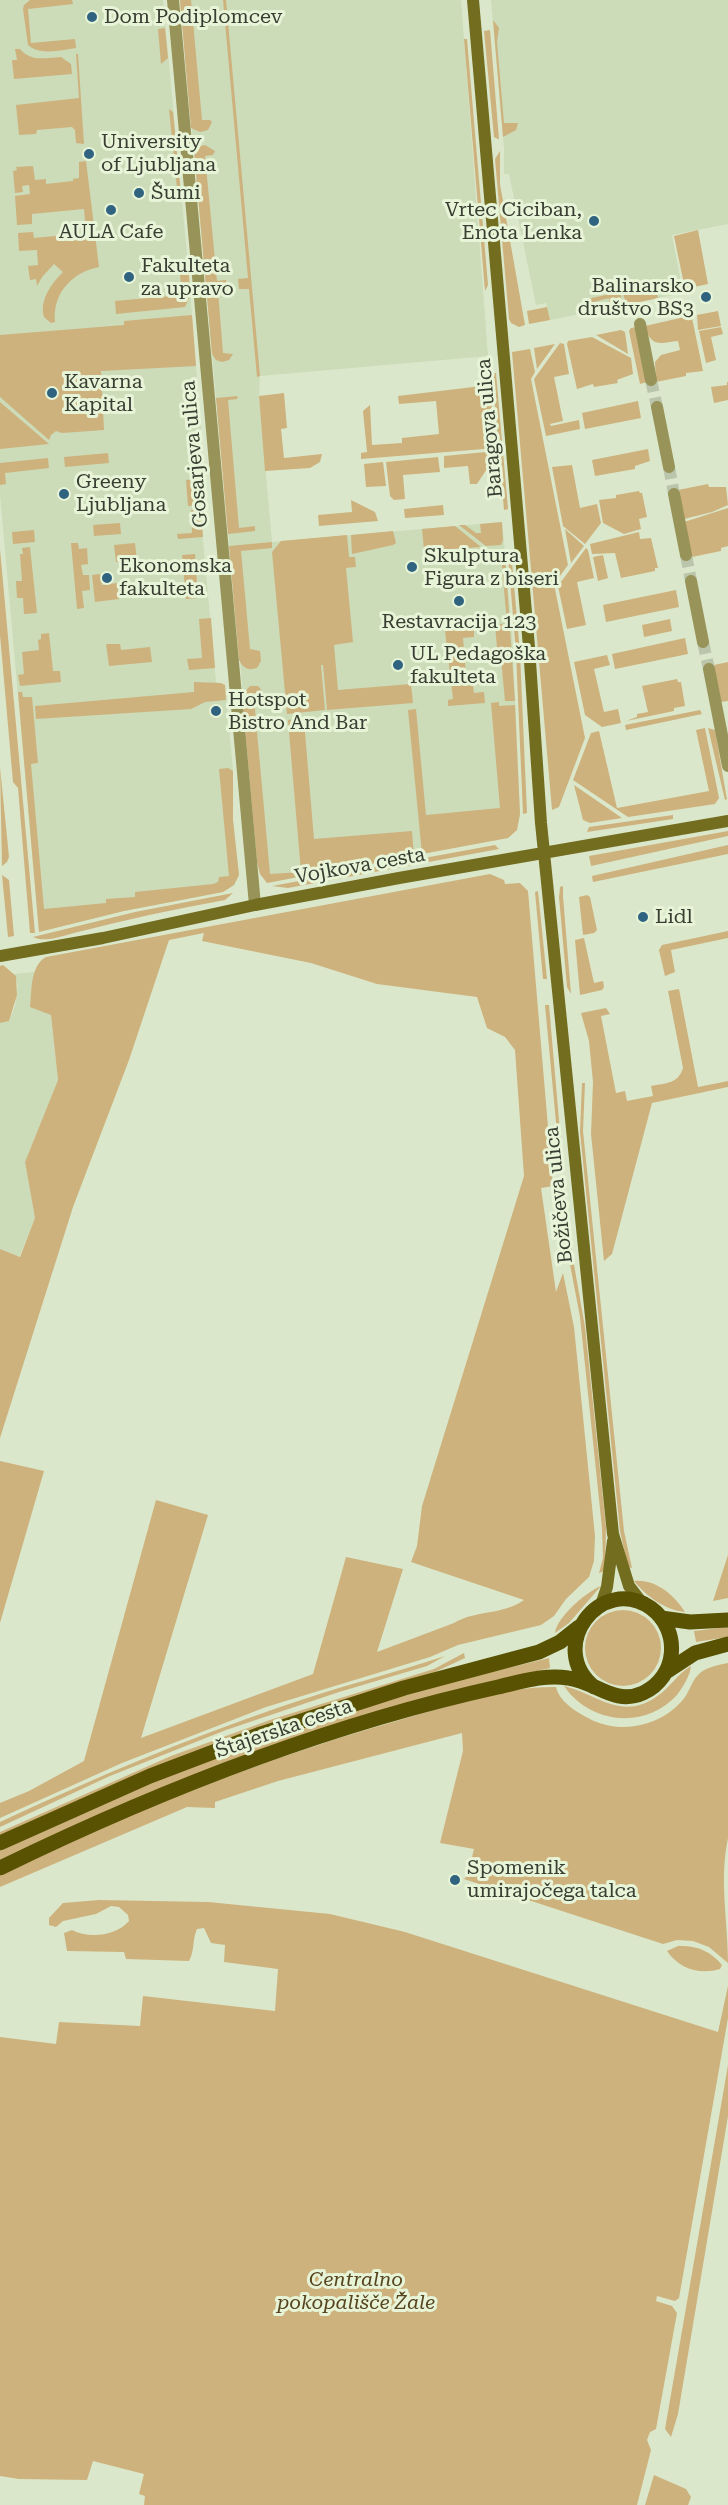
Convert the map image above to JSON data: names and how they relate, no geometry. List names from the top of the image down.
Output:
{
  "streets": {
    "main road": ["Štajerska cesta"],
    "street": [
      "Baragova ulica",
      "Gosarjeva ulica",
      "Vojkova cesta",
      "Božičeva ulica"
    ]
  },
  "crossings": [
    ["Baragova ulica", "Vojkova cesta"],
    ["Baragova ulica", "Božičeva ulica"],
    ["Gosarjeva ulica", "Vojkova cesta"],
    ["Vojkova cesta", "Božičeva ulica"],
    ["Božičeva ulica", "Štajerska cesta"]
  ],
  "parks": ["Centralno pokopališče Žale"],
  "places": [
    "Dom Podiplomcev",
    "University of Ljubljana",
    "Šumi",
    "AULA Cafe",
    "Vrtec Ciciban, Enota Lenka",
    "Fakulteta za upravo",
    "Balinarsko društvo BS3",
    "Kavarna Kapital",
    "Greeny Ljubljana",
    "Skulptura Figura z biseri",
    "Ekonomska fakulteta",
    "Restavracija 123",
    "UL Pedagoška fakulteta",
    "Hotspot Bistro And Bar",
    "Lidl",
    "Spomenik umirajočega talca"
  ]
}
